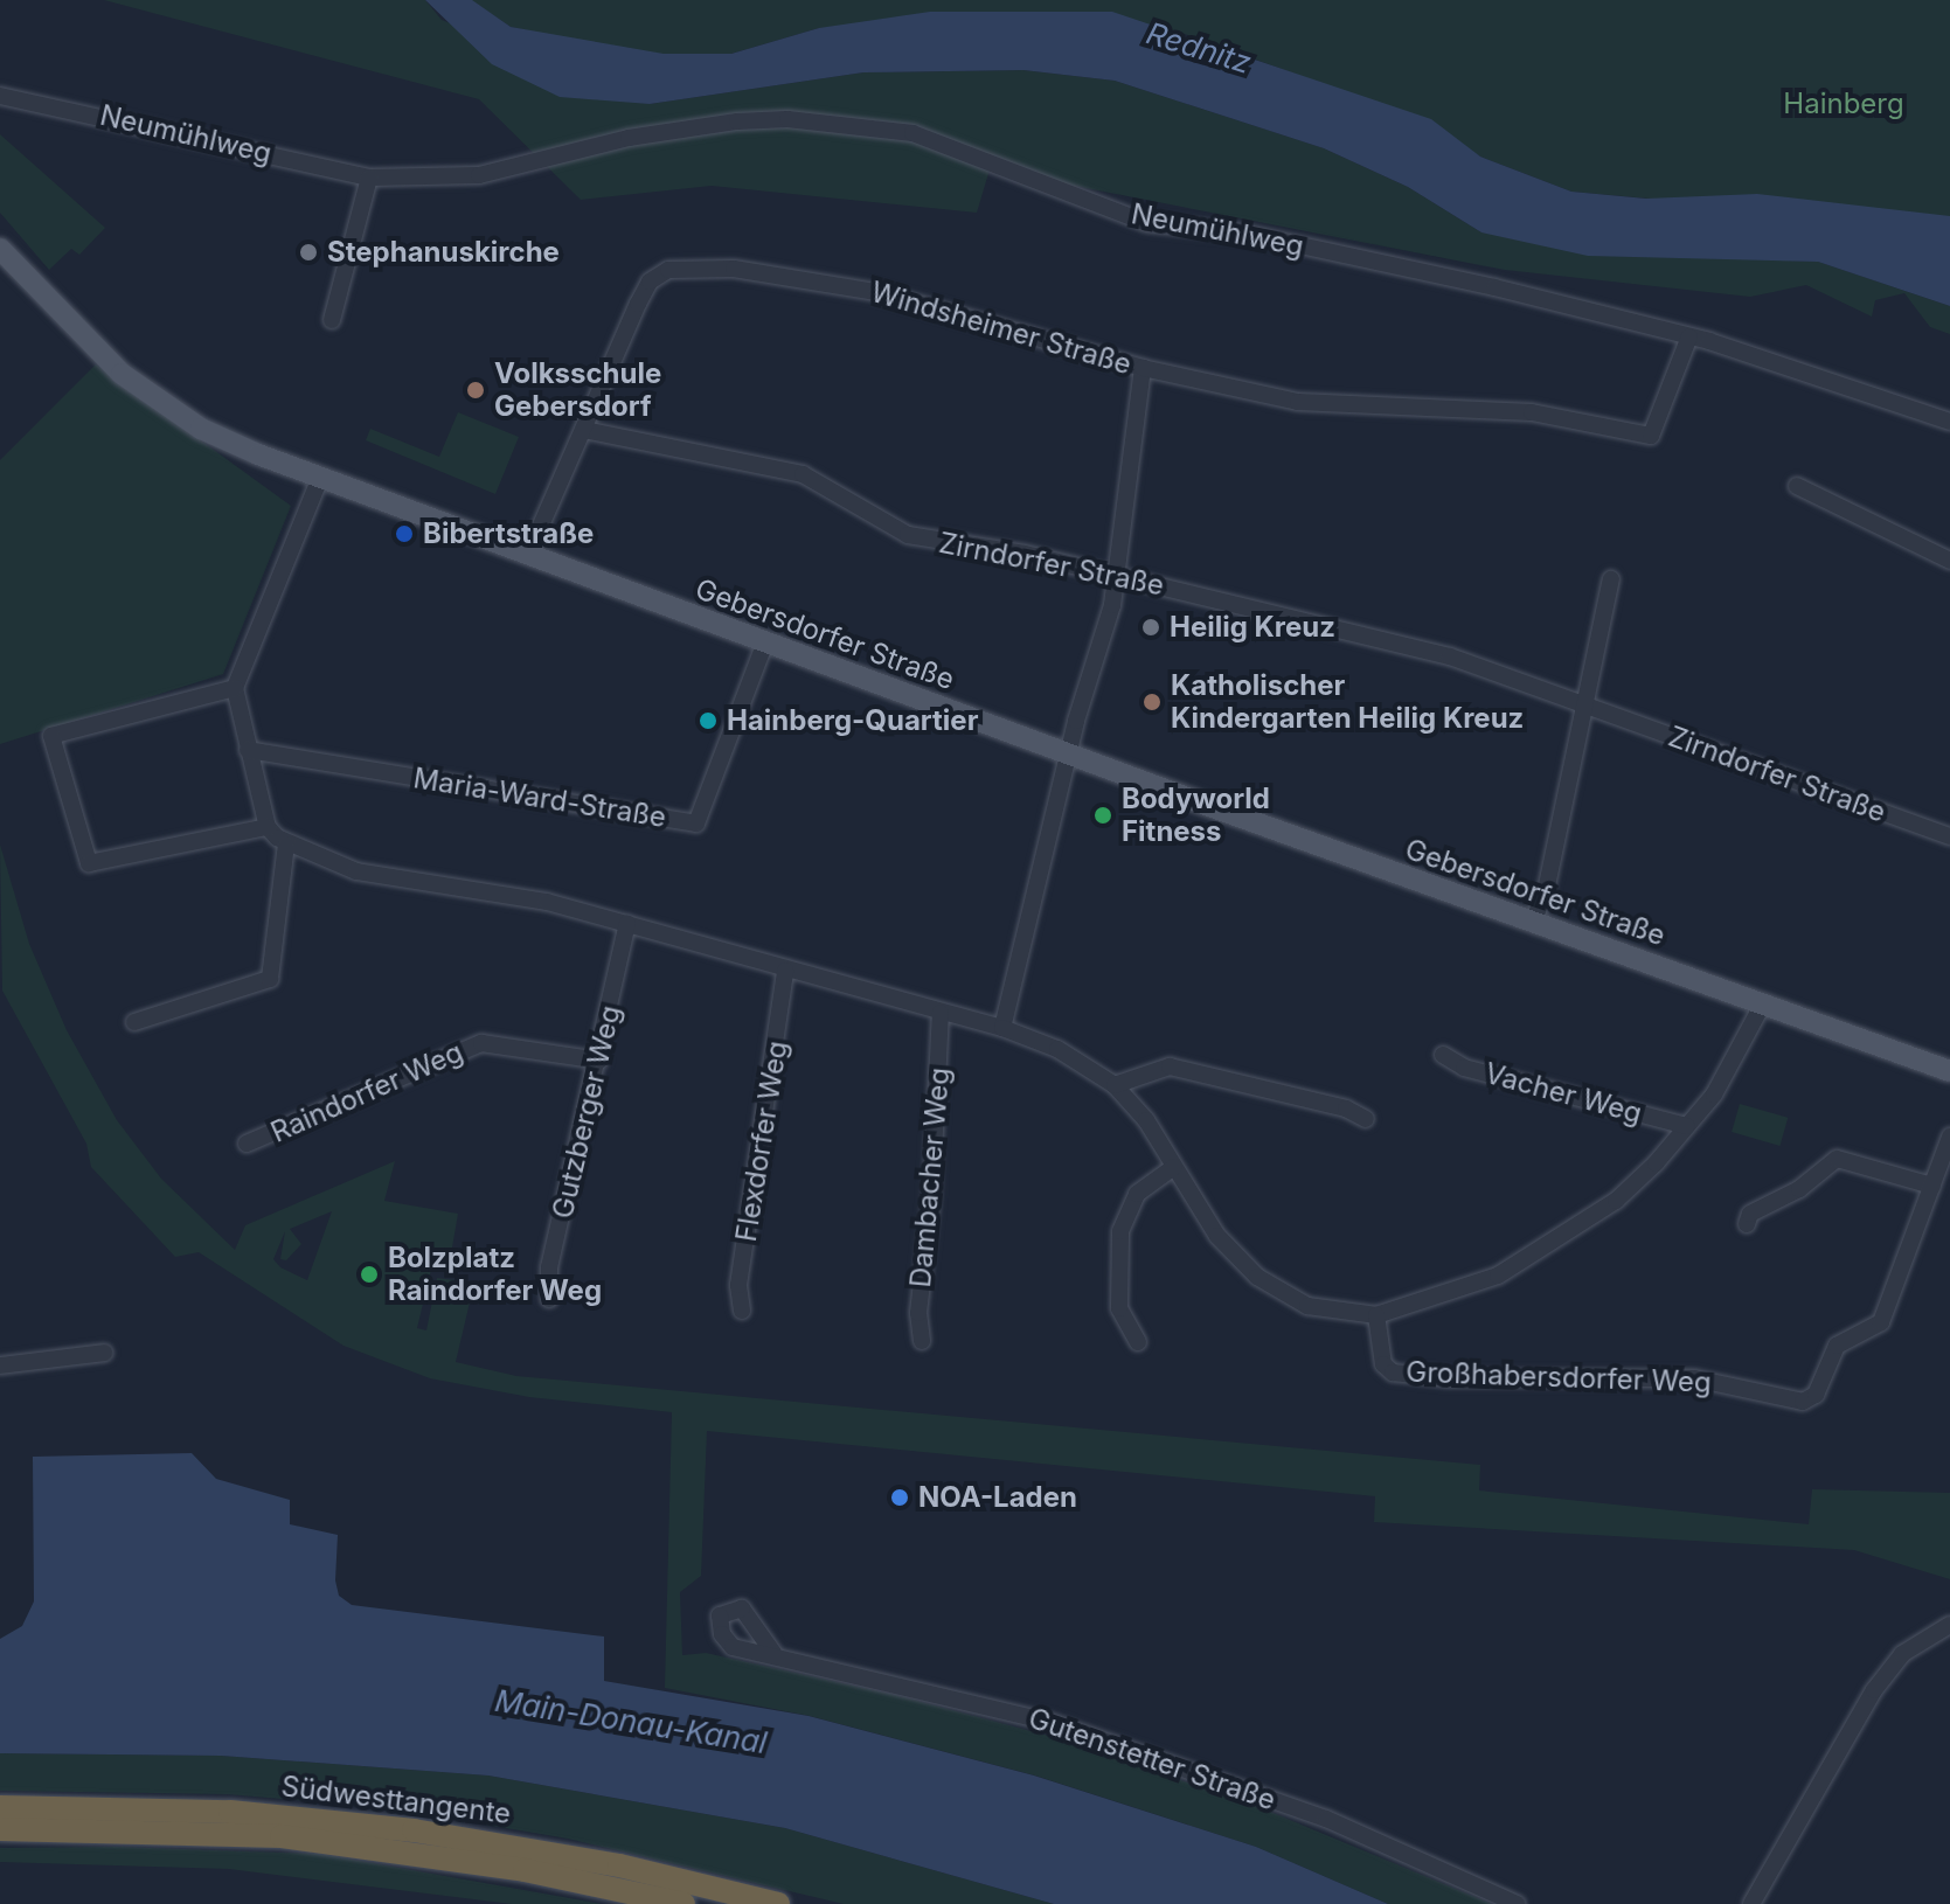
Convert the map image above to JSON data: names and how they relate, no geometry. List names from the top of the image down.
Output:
{
  "streets": {
    "highway": ["Südwesttangente"],
    "main road": ["Gebersdorfer Straße"],
    "street": [
      "Neumühlweg",
      "Windsheimer Straße",
      "Zirndorfer Straße",
      "Maria-Ward-Straße",
      "Raindorfer Weg",
      "Vacher Weg",
      "Gutzberger Weg",
      "Flexdorfer Weg",
      "Dambacher Weg",
      "Großhabersdorfer Weg",
      "Gutenstetter Straße"
    ]
  },
  "crossings": [
    ["Neumühlweg", "Windsheimer Straße"],
    ["Windsheimer Straße", "Zirndorfer Straße"],
    ["Windsheimer Straße", "Gebersdorfer Straße"],
    ["Gebersdorfer Straße", "Maria-Ward-Straße"],
    ["Raindorfer Weg", "Gutzberger Weg"]
  ],
  "water": ["Rednitz", "Main-Donau-Kanal"],
  "parks": ["Hainberg"],
  "places": [
    "Stephanuskirche",
    "Volksschule Gebersdorf",
    "Bibertstraße",
    "Heilig Kreuz",
    "Katholischer Kindergarten Heilig Kreuz",
    "Hainberg-Quartier",
    "Bodyworld Fitness",
    "Bolzplatz Raindorfer Weg",
    "NOA-Laden"
  ]
}
